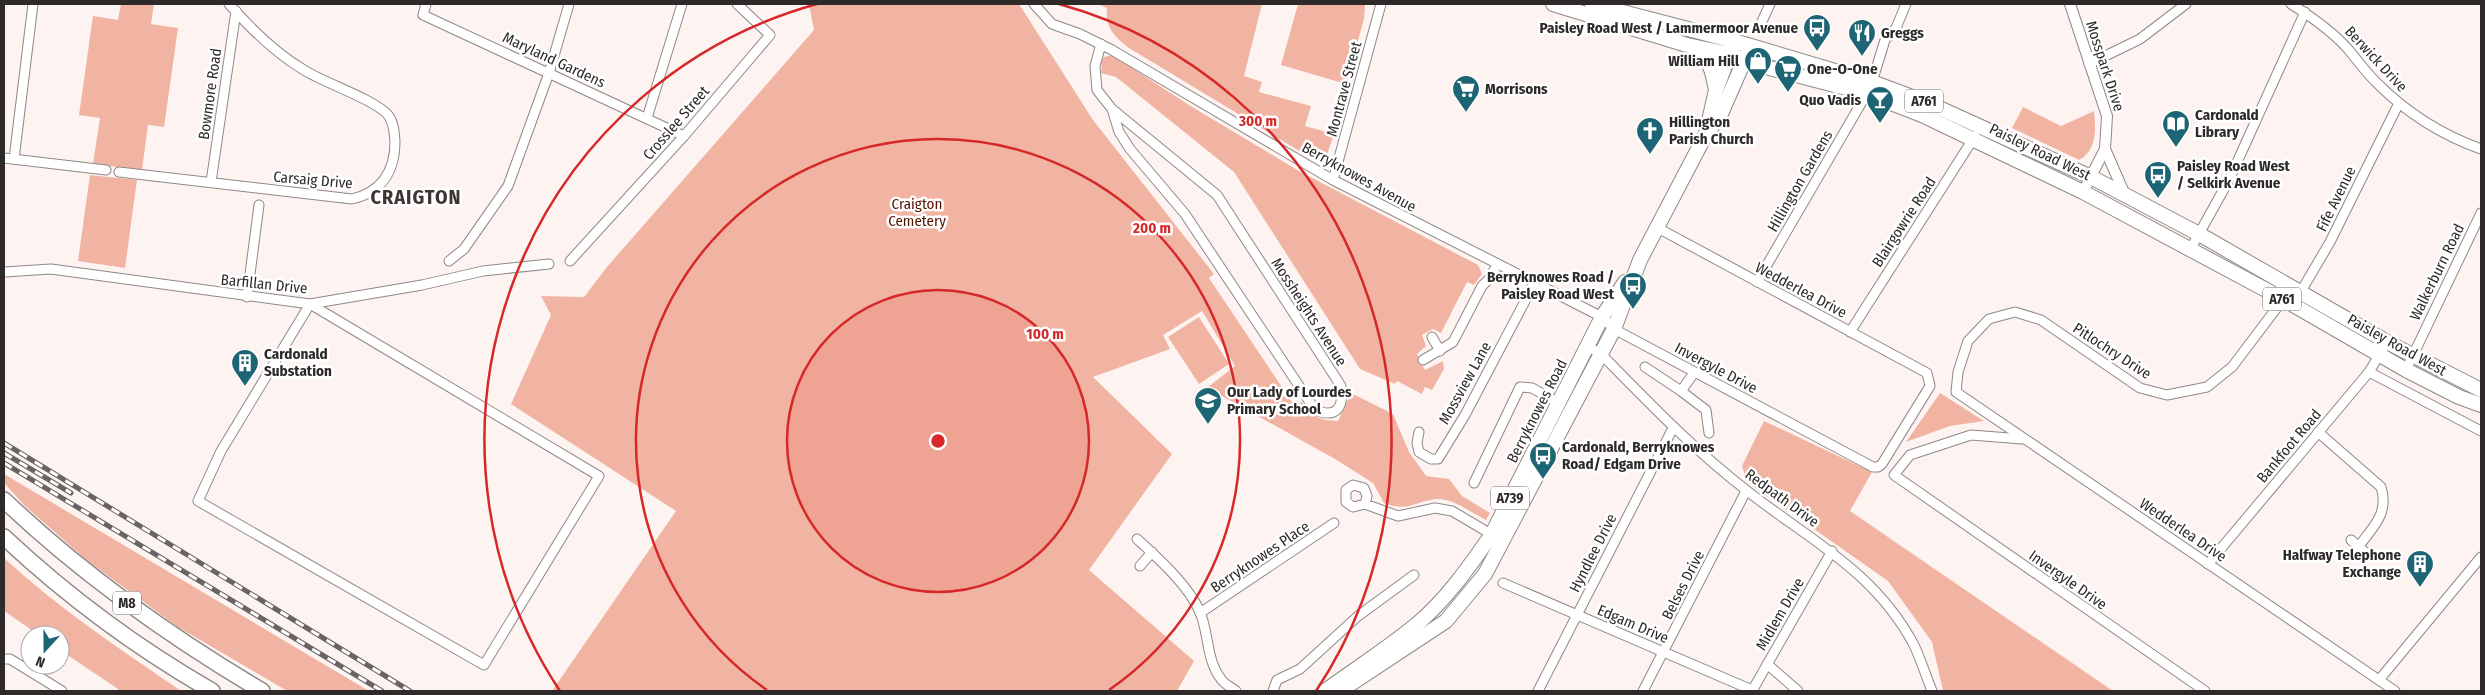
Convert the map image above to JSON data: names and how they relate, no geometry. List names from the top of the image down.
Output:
{
  "streets": {
    "highway": ["M8"],
    "main road": [
      "A761",
      "Paisley Road West",
      "Berryknowes Road",
      "A739"
    ],
    "street": [
      "Berwick Drive",
      "Maryland Gardens",
      "Mosspark Drive",
      "Montrave Street",
      "Bowmore Road",
      "Crosslee Street",
      "Berryknowes Avenue",
      "Carsaig Drive",
      "Hillington Gardens",
      "Fife Avenue",
      "Blairgowrie Road",
      "Walkerburn Road",
      "Barfillan Drive",
      "Wedderlea Drive",
      "Mossheights Avenue",
      "Pitlochry Drive",
      "Invergyle Drive",
      "Mossview Lane",
      "Bankfoot Road",
      "Redpath Drive",
      "Hyndlee Drive",
      "Berryknowes Place",
      "Belses Drive",
      "Midlem Drive",
      "Edgam Drive"
    ]
  },
  "crossings": [
    ["Berwick Drive", "Fife Avenue"],
    ["Maryland Gardens", "Crosslee Street"],
    ["Mosspark Drive", "Paisley Road West"],
    ["Montrave Street", "Berryknowes Avenue"],
    ["Bowmore Road", "Carsaig Drive"],
    ["Paisley Road West", "Hillington Gardens"],
    ["Paisley Road West", "Fife Avenue"],
    ["Paisley Road West", "Blairgowrie Road"],
    ["Paisley Road West", "Walkerburn Road"],
    ["Paisley Road West", "Pitlochry Drive"],
    ["Paisley Road West", "Berryknowes Road"],
    ["Paisley Road West", "Bankfoot Road"],
    ["Berryknowes Avenue", "Mossheights Avenue"],
    ["Berryknowes Avenue", "Invergyle Drive"],
    ["Berryknowes Avenue", "Mossview Lane"],
    ["Berryknowes Avenue", "Berryknowes Road"],
    ["Hillington Gardens", "Wedderlea Drive"],
    ["Fife Avenue", "Pitlochry Drive"],
    ["Blairgowrie Road", "Wedderlea Drive"],
    ["Wedderlea Drive", "Pitlochry Drive"],
    ["Wedderlea Drive", "Invergyle Drive"],
    ["Wedderlea Drive", "Berryknowes Road"],
    ["Wedderlea Drive", "Bankfoot Road"],
    ["Invergyle Drive", "Berryknowes Road"],
    ["Berryknowes Road", "Redpath Drive"],
    ["Redpath Drive", "Hyndlee Drive"],
    ["Redpath Drive", "Belses Drive"],
    ["Redpath Drive", "Midlem Drive"],
    ["Hyndlee Drive", "Edgam Drive"],
    ["Belses Drive", "Edgam Drive"],
    ["Midlem Drive", "Edgam Drive"]
  ],
  "districts": ["CRAIGTON"],
  "parks": ["Craigton Cemetery"],
  "places": {
    "bus stop": [
      "Paisley Road West / Lammermoor Avenue",
      "Paisley Road West / Selkirk Avenue",
      "Berryknowes Road / Paisley Road West",
      "Cardonald, Berryknowes Road/ Edgam Drive"
    ],
    "restaurant": ["Greggs"],
    "shop": ["William Hill"],
    "supermarket": ["One-O-One", "Morrisons"],
    "bar": ["Quo Vadis"],
    "library": ["Cardonald Library"],
    "church": ["Hillington Parish Church"],
    "building": ["Cardonald Substation", "Halfway Telephone Exchange"],
    "school or university": ["Our Lady of Lourdes Primary School"]
  },
  "north": "bottom",
  "rings": ["300 m", "200 m", "100 m"]
}
